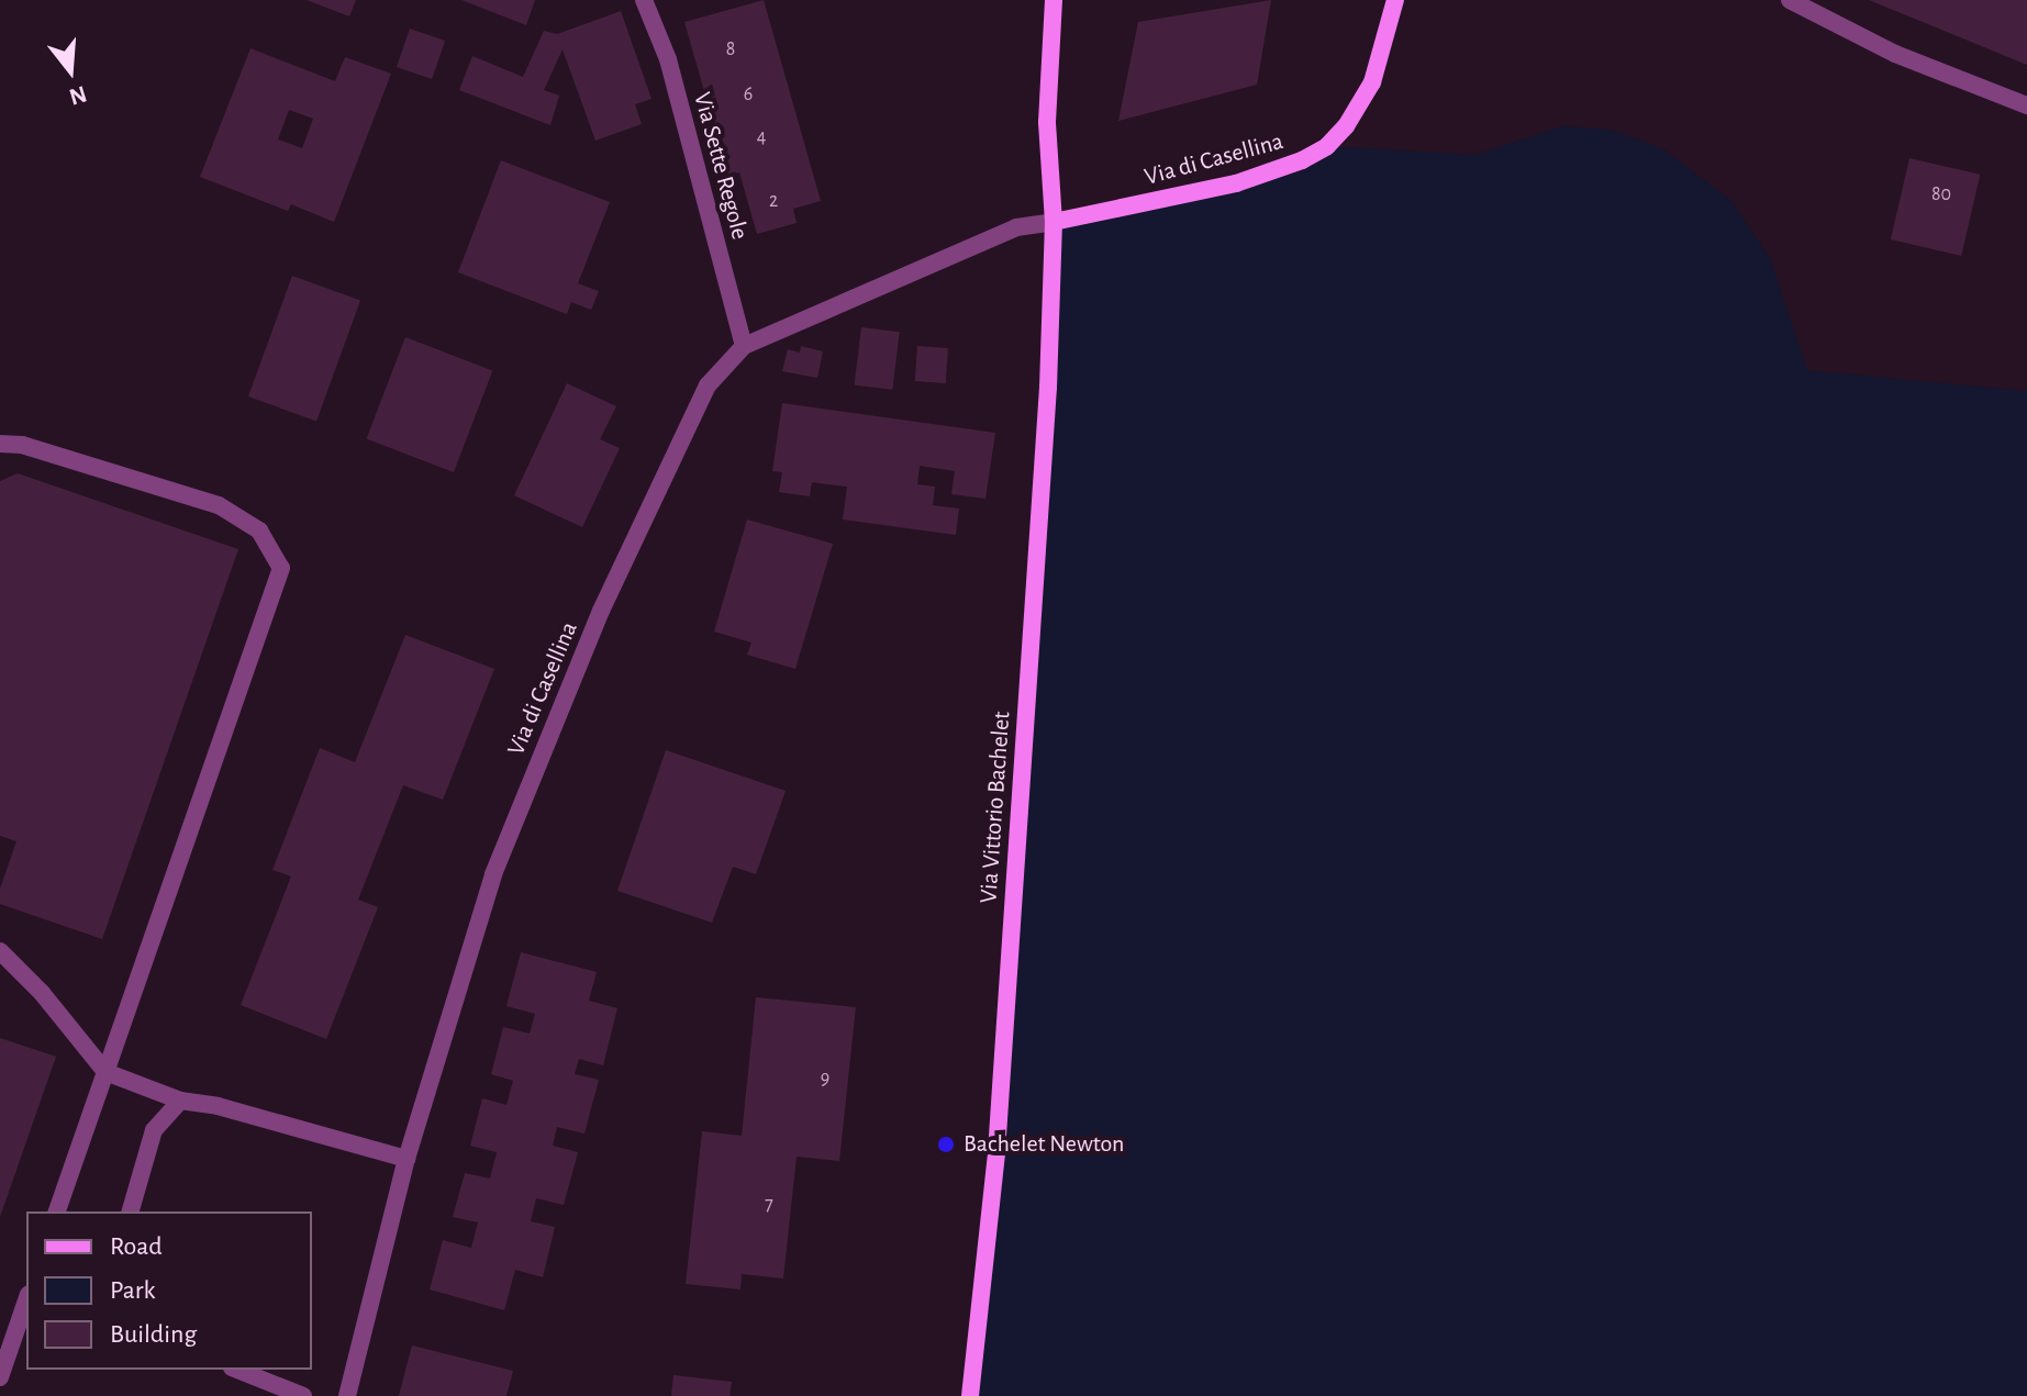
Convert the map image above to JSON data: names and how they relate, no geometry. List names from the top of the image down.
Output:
{
  "streets": {
    "street": ["Via di Casellina", "Via Sette Regole", "Via Vittorio Bachelet"]
  },
  "crossings": [
    ["Via di Casellina", "Via Sette Regole"],
    ["Via di Casellina", "Via Vittorio Bachelet"]
  ],
  "places": ["Bachelet Newton"],
  "house_numbers": [
    "8",
    "6",
    "4",
    "80",
    "2",
    "9",
    "7"
  ],
  "legend": ["Road", "Park", "Building"],
  "north": "bottom"
}
